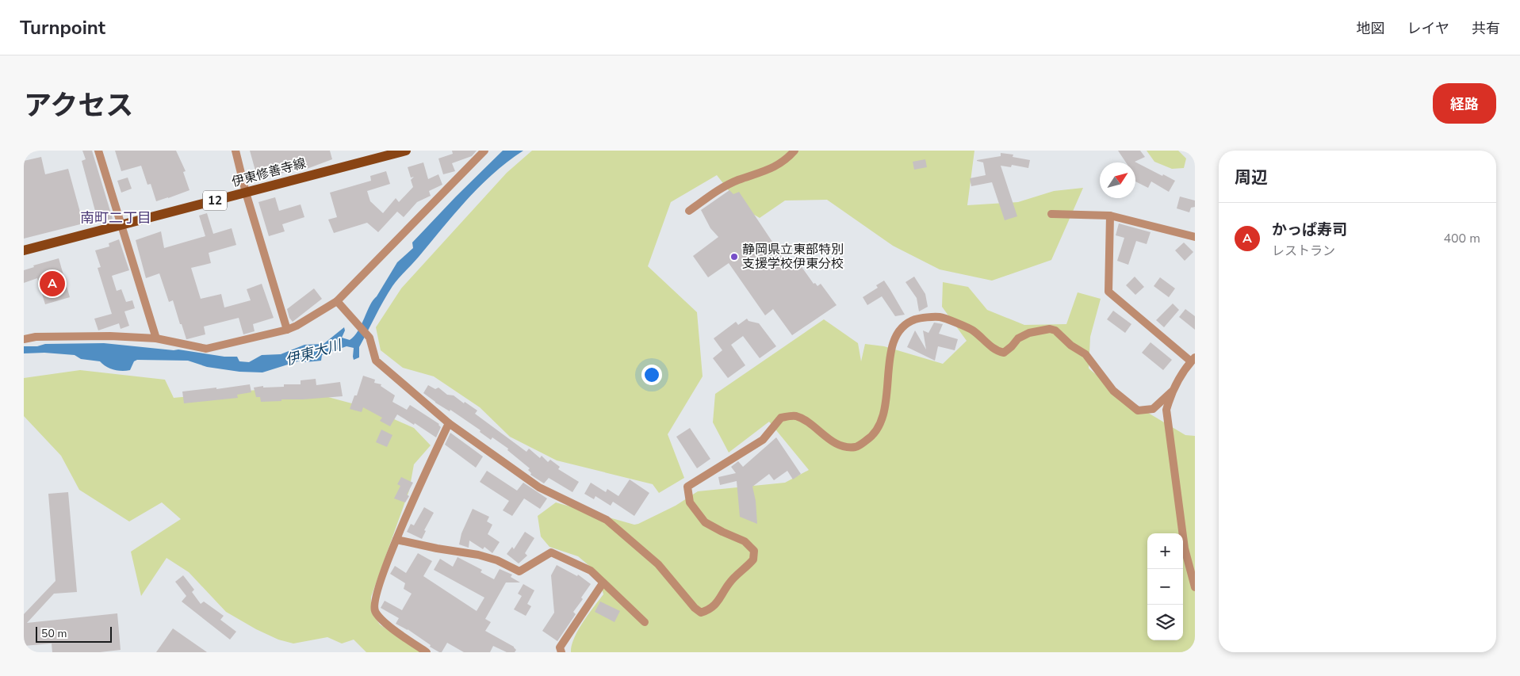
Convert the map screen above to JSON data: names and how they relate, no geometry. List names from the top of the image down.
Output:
{
  "streets": {
    "main road": ["伊東修善寺線", "12"]
  },
  "districts": ["南町二丁目"],
  "water": ["伊東大川"],
  "places": ["静岡県立東部特別 支援学校伊東分校"],
  "scale_bar": "50 m",
  "north": "top right",
  "page": {
    "header": "Turnpoint",
    "nav": ["地図", "レイヤ", "共有"],
    "title": "アクセス",
    "buttons": "経路",
    "heading": "周辺",
    "list": [
      {
        "mark": "A",
        "name": "かっぱ寿司",
        "note": "レストラン",
        "value": "400 m"
      }
    ],
    "pins": "A",
    "map_buttons": ["+", "−"],
    "scale": "50 m"
  }
}
